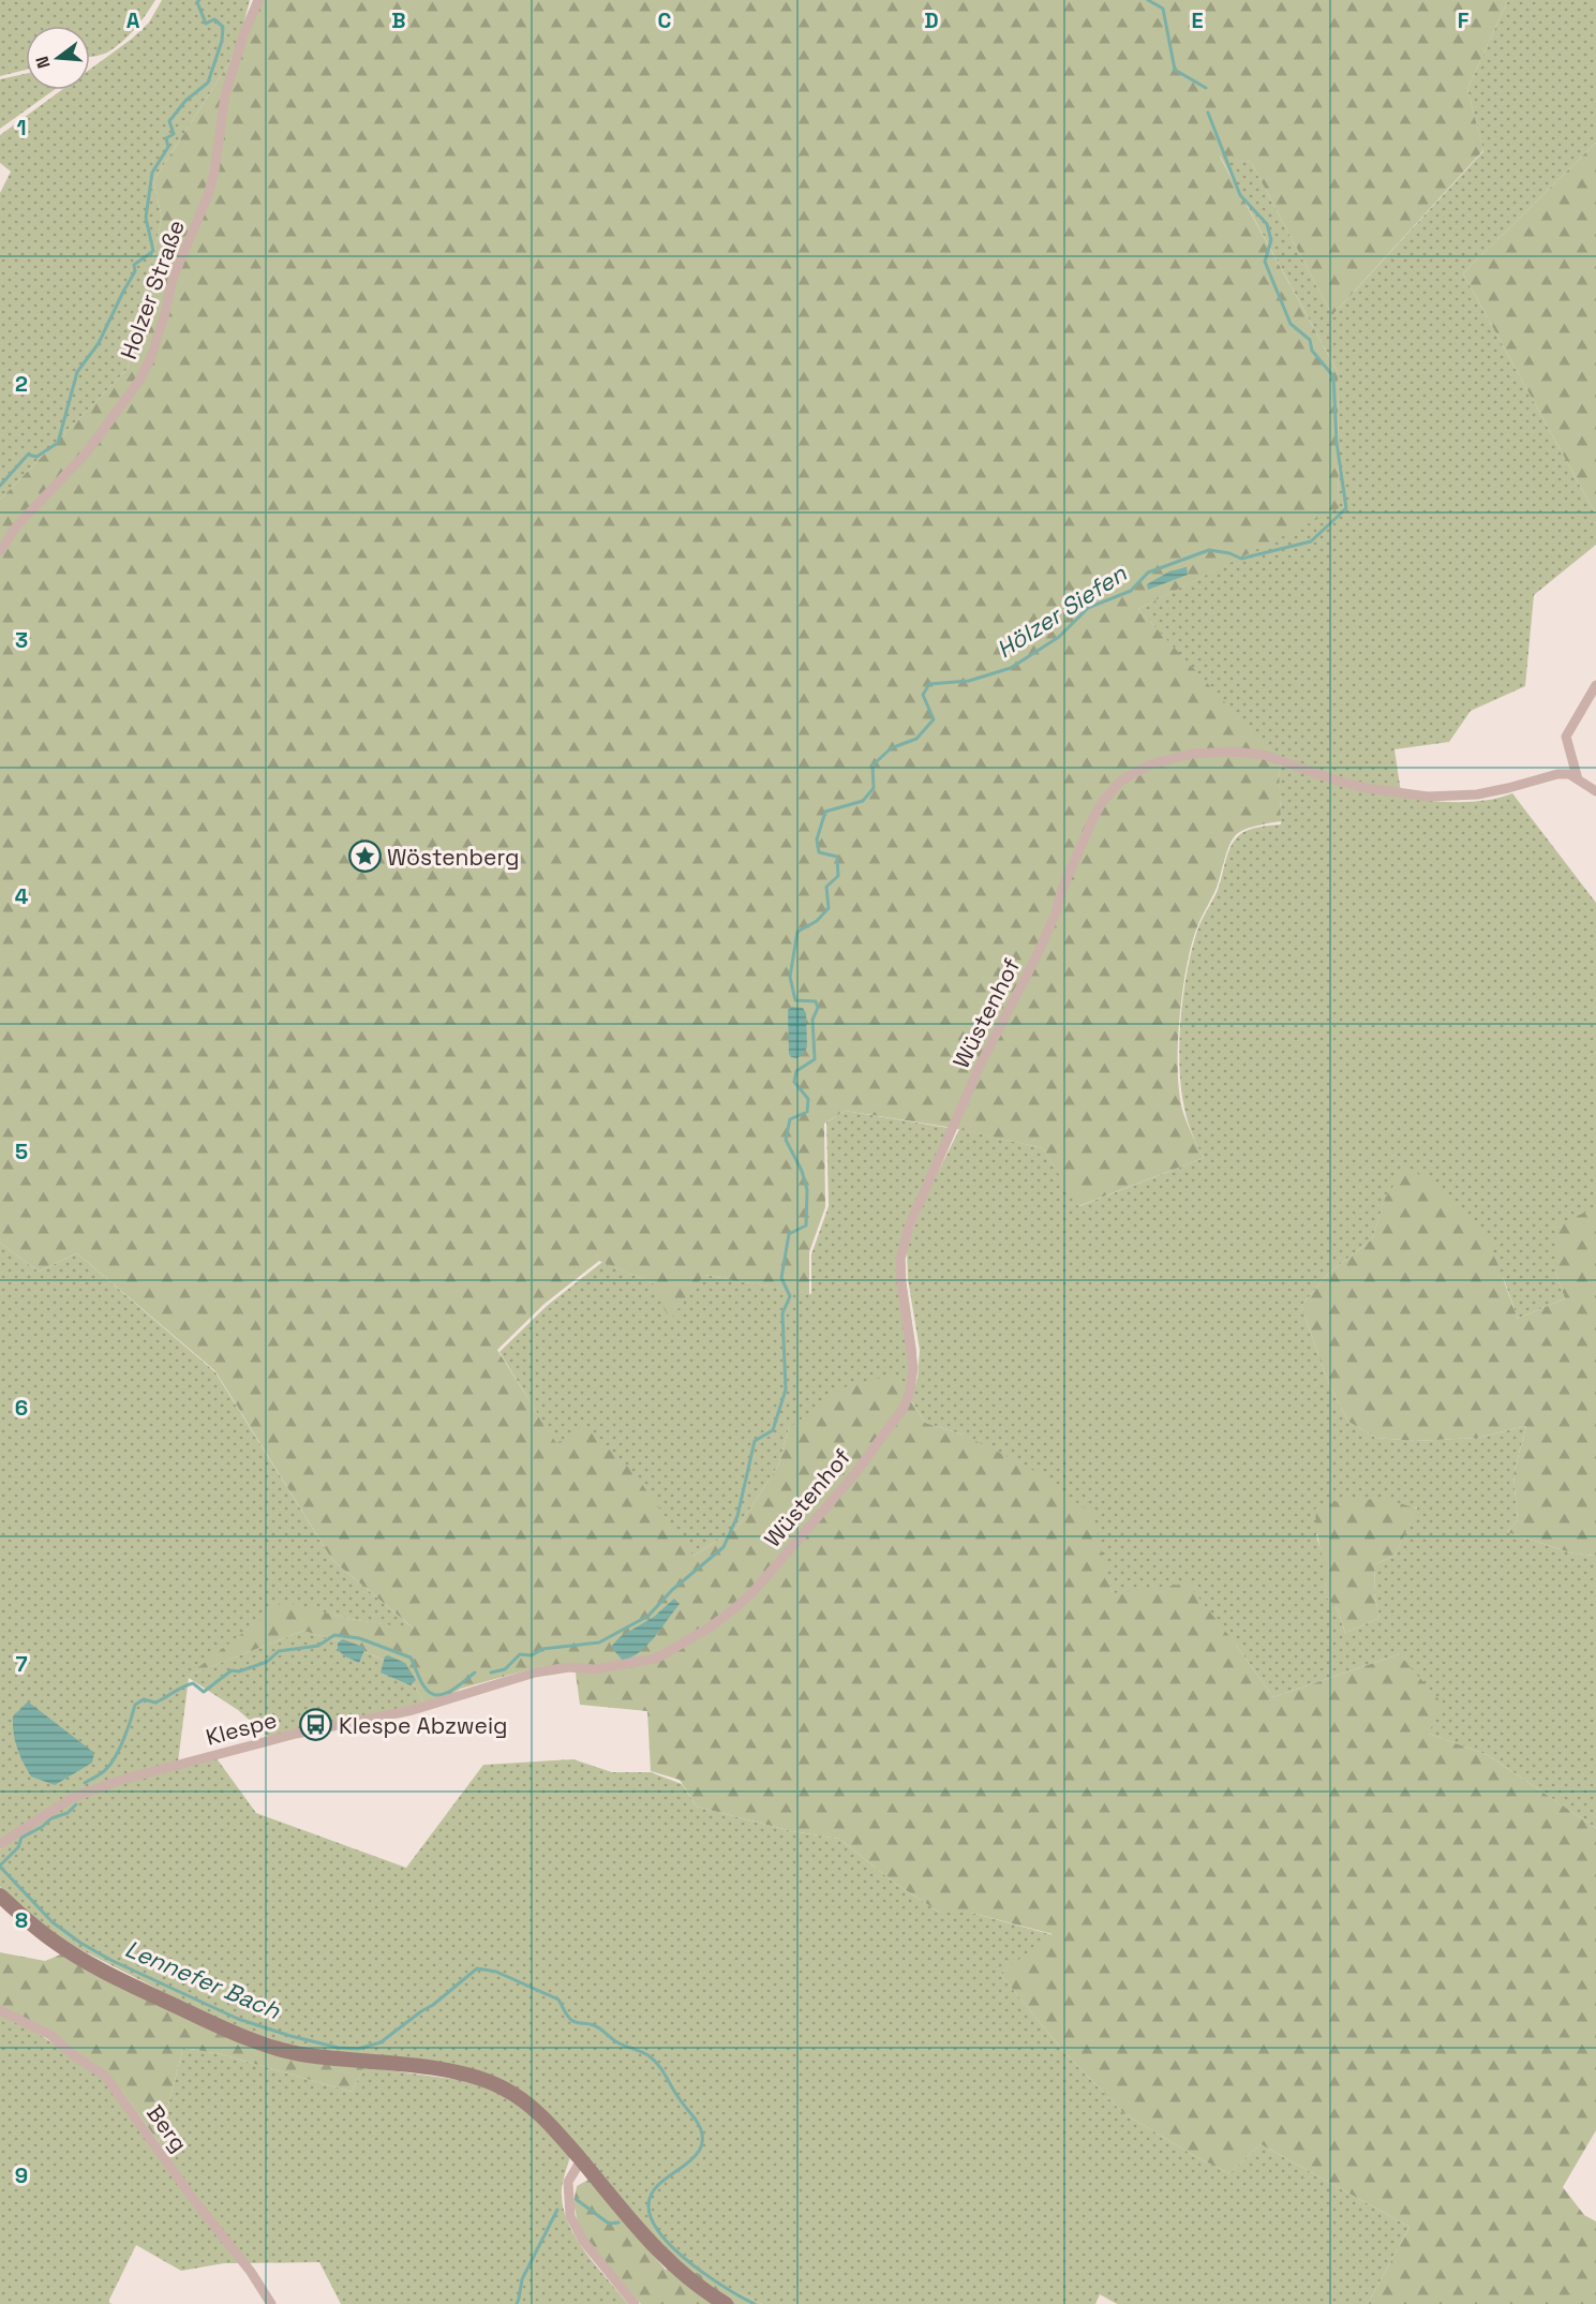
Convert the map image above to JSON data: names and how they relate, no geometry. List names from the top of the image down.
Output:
{
  "streets": {
    "street": [
      "Holzer Straße",
      "Wüstenhof",
      "Klespe",
      "Berg"
    ]
  },
  "crossings": [
    ["Wüstenhof", "Klespe"]
  ],
  "water": ["Hölzer Siefen", "Lennefer Bach"],
  "places": {
    "place": ["Wöstenberg"],
    "bus stop": ["Klespe Abzweig"]
  },
  "north": "left",
  "grid": {
    "columns": [
      "A",
      "B",
      "C",
      "D",
      "E",
      "F"
    ],
    "rows": [
      "1",
      "2",
      "3",
      "4",
      "5",
      "6",
      "7",
      "8",
      "9"
    ]
  }
}
